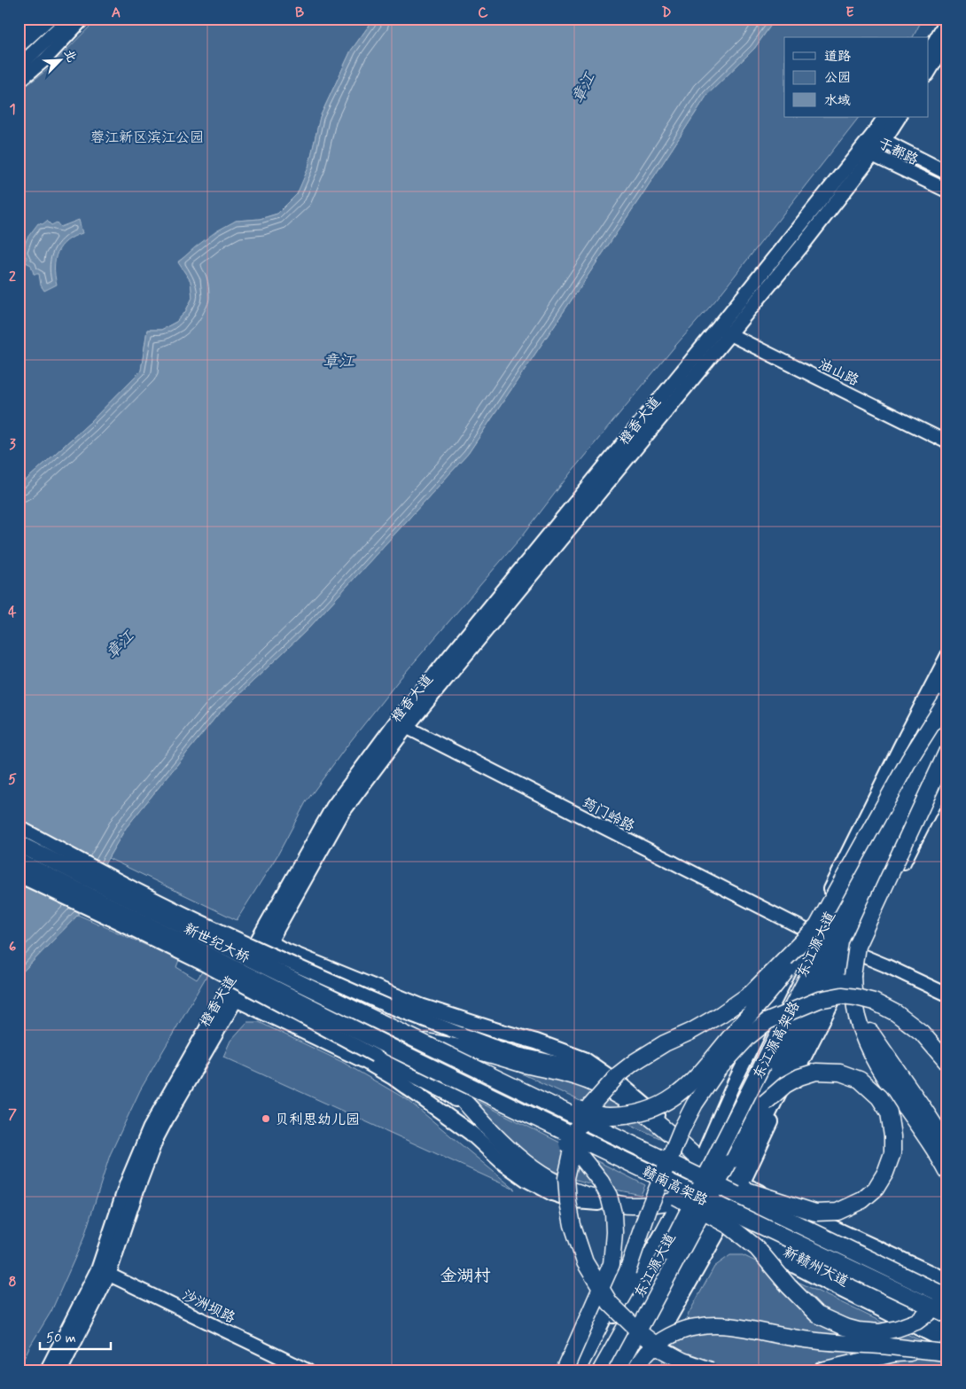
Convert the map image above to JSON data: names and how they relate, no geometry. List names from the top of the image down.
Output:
{
  "streets": {
    "highway": ["新世纪大桥", "东江源高架路", "赣南高架路"],
    "main road": [
      "于都路",
      "橙香大道",
      "东江源大道",
      "新赣州大道"
    ],
    "street": ["油山路", "筠门岭路", "沙洲坝路"]
  },
  "crossings": [
    ["于都路", "橙香大道"],
    ["油山路", "橙香大道"],
    ["橙香大道", "筠门岭路"],
    ["橙香大道", "沙洲坝路"],
    ["新世纪大桥", "赣南高架路"],
    ["东江源大道", "新赣州大道"]
  ],
  "districts": ["金湖村"],
  "water": ["章江"],
  "parks": ["蓉江新区滨江公园"],
  "places": ["贝利思幼儿园"],
  "legend": ["道路", "公园", "水域"],
  "scale_bar": "50 m",
  "north": "top right",
  "grid": {
    "columns": [
      "A",
      "B",
      "C",
      "D",
      "E"
    ],
    "rows": [
      "1",
      "2",
      "3",
      "4",
      "5",
      "6",
      "7",
      "8"
    ]
  }
}
